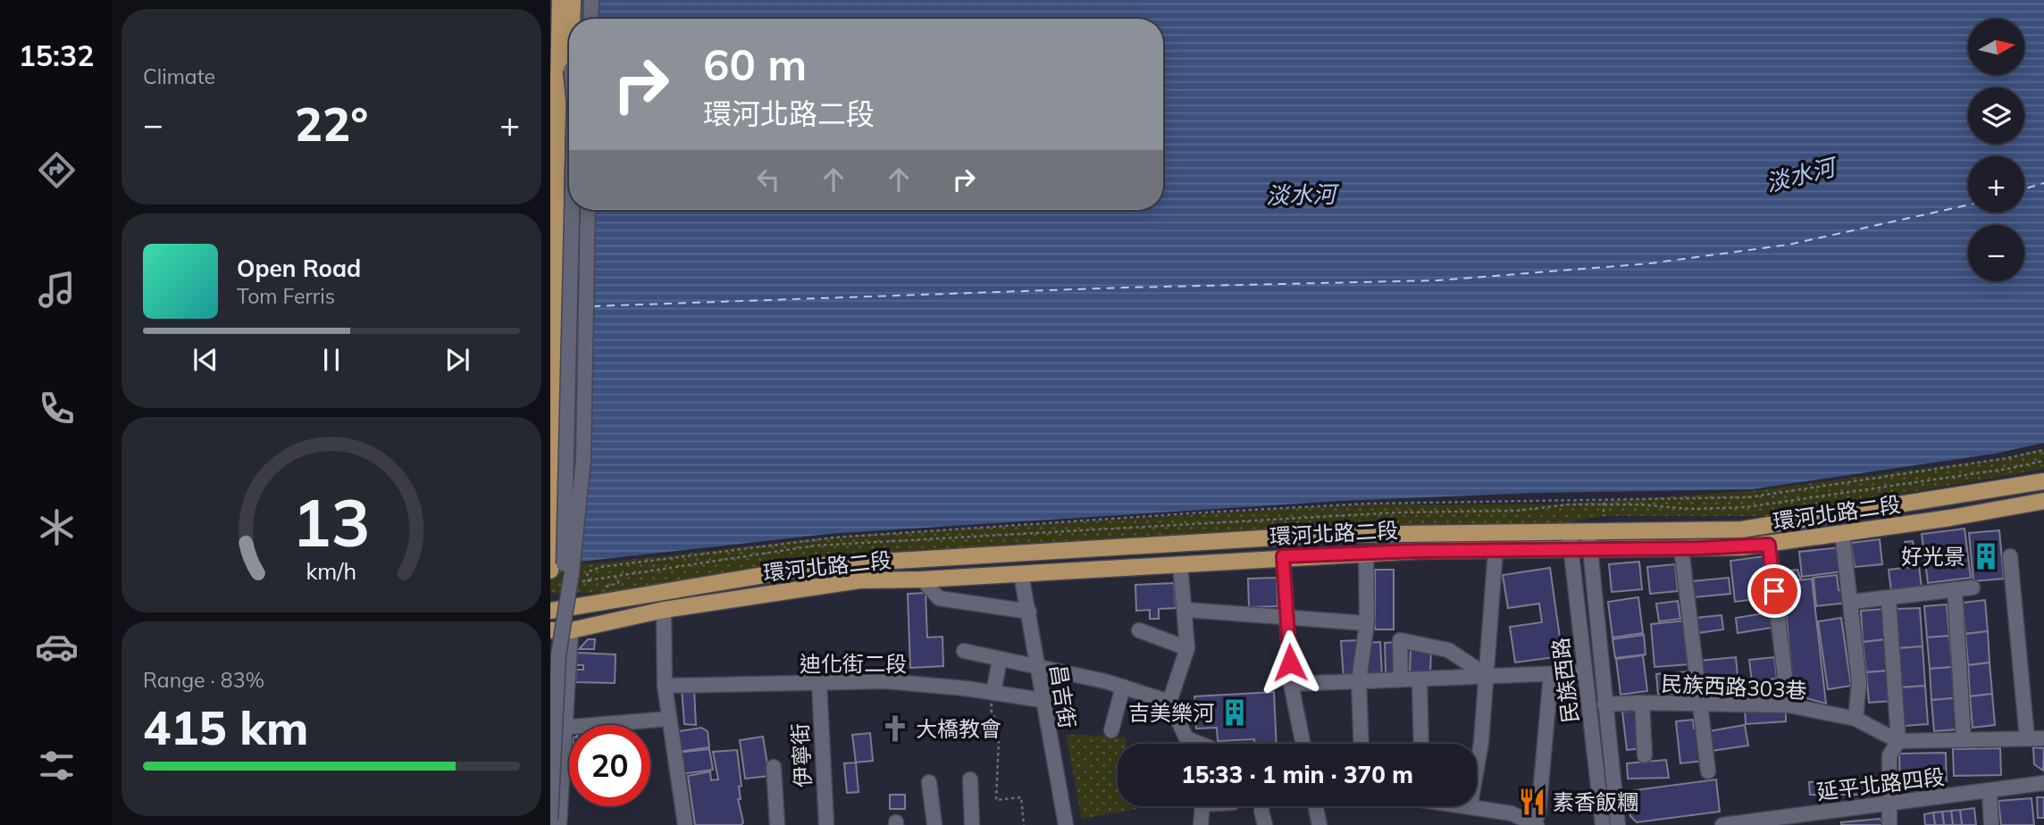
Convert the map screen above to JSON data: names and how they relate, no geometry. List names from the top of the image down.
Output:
{
  "streets": {
    "main road": ["環河北路二段"],
    "street": [
      "迪化街二段",
      "民族西路",
      "民族西路303巷",
      "昌吉街",
      "伊寧街",
      "延平北路四段"
    ]
  },
  "crossings": [
    ["環河北路二段", "民族西路"],
    ["環河北路二段", "昌吉街"],
    ["迪化街二段", "昌吉街"],
    ["迪化街二段", "伊寧街"],
    ["民族西路", "民族西路303巷"]
  ],
  "water": ["淡水河"],
  "places": {
    "building": ["好光景", "吉美樂河"],
    "church": ["大橋教會"],
    "restaurant": ["素香飯糰"]
  },
  "north": "right",
  "page": {
    "tabs": "15:32",
    "tile": [
      "Climate",
      ["Range · 83%", "415 km"]
    ],
    "map_buttons": ["+", "−"],
    "turn": ["60 m", "環河北路二段"],
    "heat": ["−", "22°", "+"],
    "song": ["Open Road", "Tom Ferris"],
    "limit": "20",
    "trip": "15:33 · 1 min · 370 m",
    "gauge": ["13", "km/h"]
  }
}
